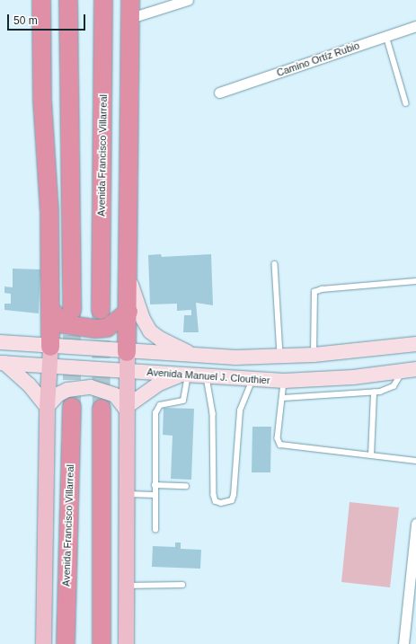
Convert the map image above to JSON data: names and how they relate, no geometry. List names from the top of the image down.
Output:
{
  "streets": {
    "highway": ["Avenida Francisco Villarreal"],
    "main road": ["Avenida Manuel J. Clouthier"],
    "street": ["Camino Ortíz Rubio"]
  },
  "scale_bar": "50 m"
}
